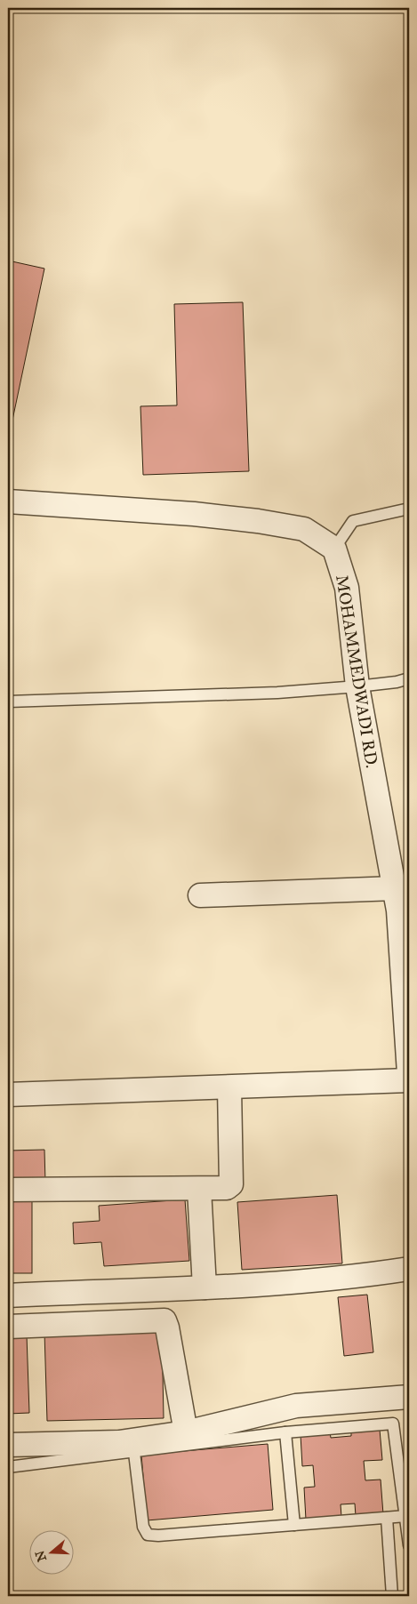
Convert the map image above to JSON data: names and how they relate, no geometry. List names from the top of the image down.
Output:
{
  "streets": {
    "street": ["MOHAMMEDWADI RD."]
  },
  "north": "left"
}
